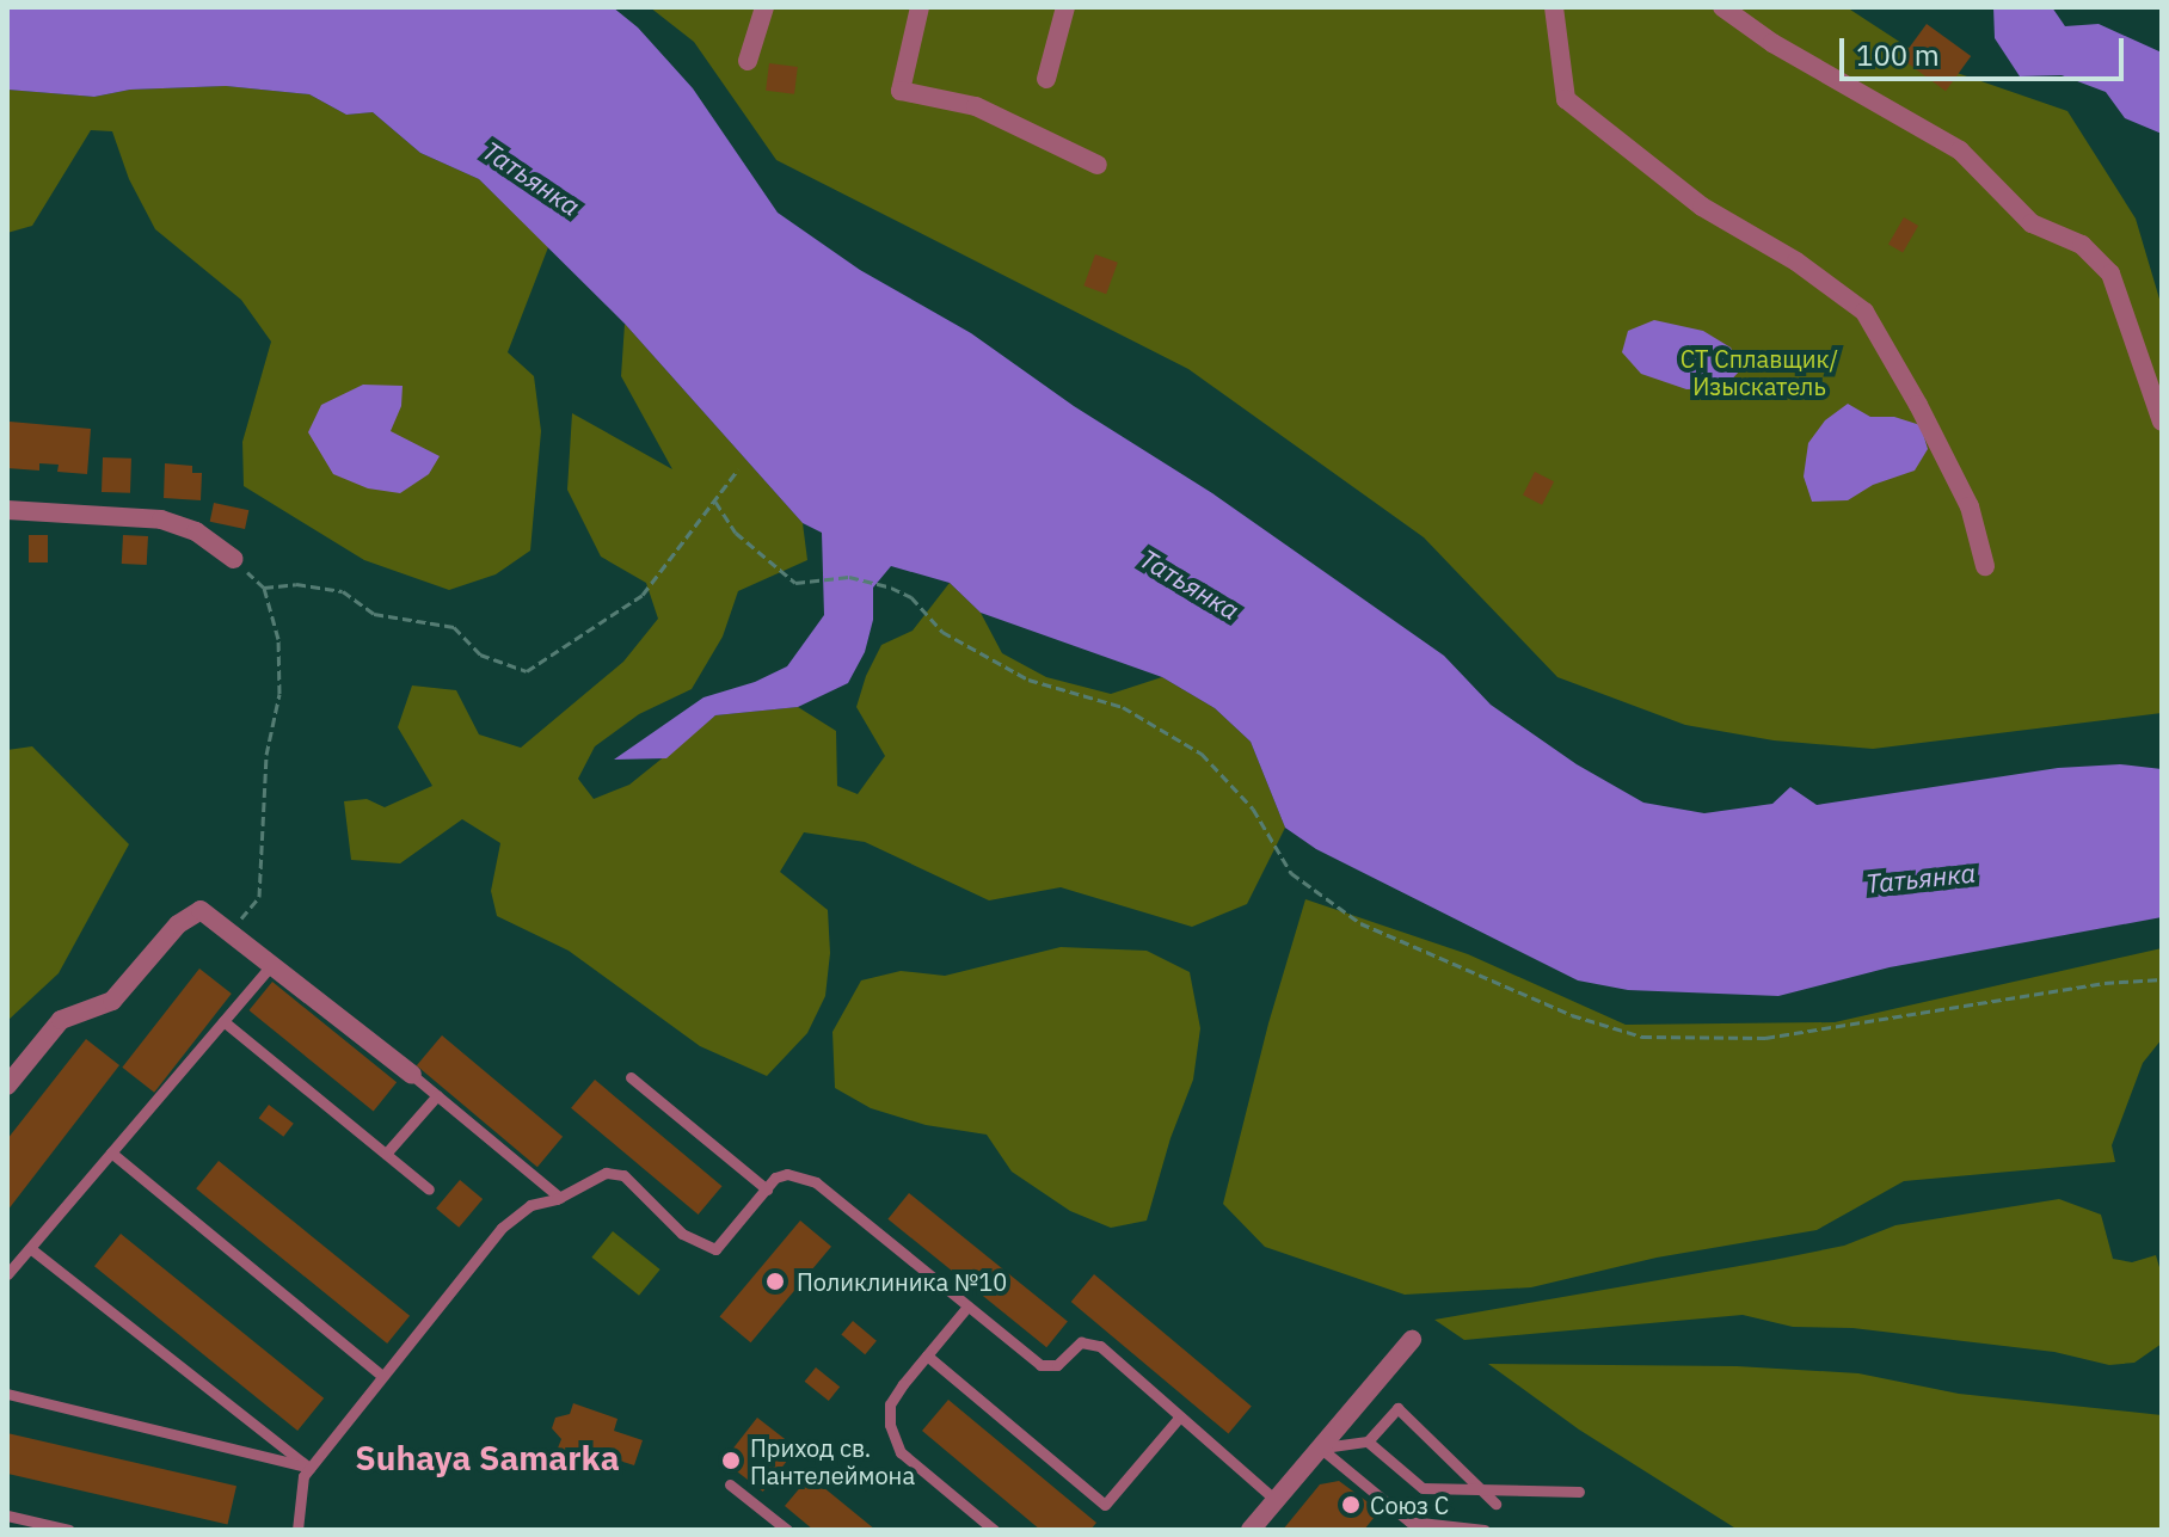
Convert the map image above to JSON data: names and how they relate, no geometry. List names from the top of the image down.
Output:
{
  "districts": ["Suhaya Samarka"],
  "water": ["Татьянка"],
  "parks": ["СТ Сплавщик/ Изыскатель"],
  "places": ["Поликлиника №10", "Приход св. Пантелеймона", "Союз С"],
  "scale_bar": "100 m"
}
